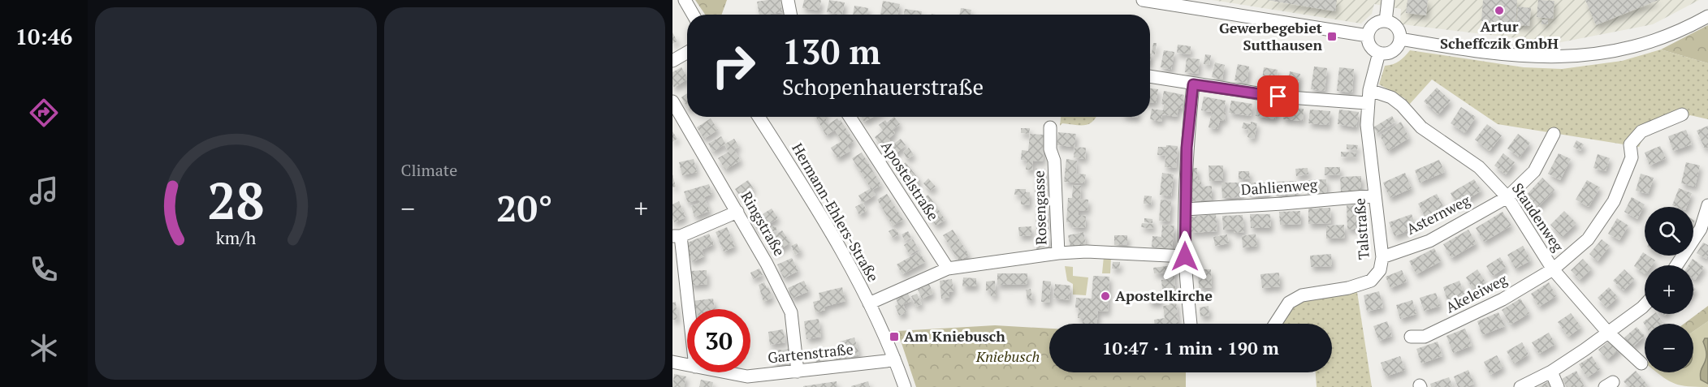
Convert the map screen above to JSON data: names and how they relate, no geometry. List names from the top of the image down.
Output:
{
  "streets": {
    "street": [
      "Apostelstraße",
      "Dahlienweg",
      "Rosengasse",
      "Hermann-Ehlers-Straße",
      "Asternweg",
      "Staudenweg",
      "Ringstraße",
      "Talstraße",
      "Akeleiweg",
      "Gartenstraße"
    ]
  },
  "crossings": [
    ["Dahlienweg", "Talstraße"],
    ["Hermann-Ehlers-Straße", "Gartenstraße"],
    ["Asternweg", "Staudenweg"],
    ["Asternweg", "Talstraße"],
    ["Staudenweg", "Talstraße"],
    ["Staudenweg", "Akeleiweg"],
    ["Ringstraße", "Gartenstraße"]
  ],
  "parks": ["Kniebusch"],
  "places": {
    "other": ["Artur Scheffczik GmbH", "Apostelkirche"],
    "transit": ["Gewerbegebiet Sutthausen", "Am Kniebusch"]
  },
  "page": {
    "tabs": "10:46",
    "tile": "Climate",
    "turn": ["130 m", "Schopenhauerstraße"],
    "heat": ["−", "20°", "+"],
    "map_buttons": ["+", "−"],
    "limit": "30",
    "trip": "10:47 · 1 min · 190 m",
    "gauge": ["28", "km/h"]
  }
}
